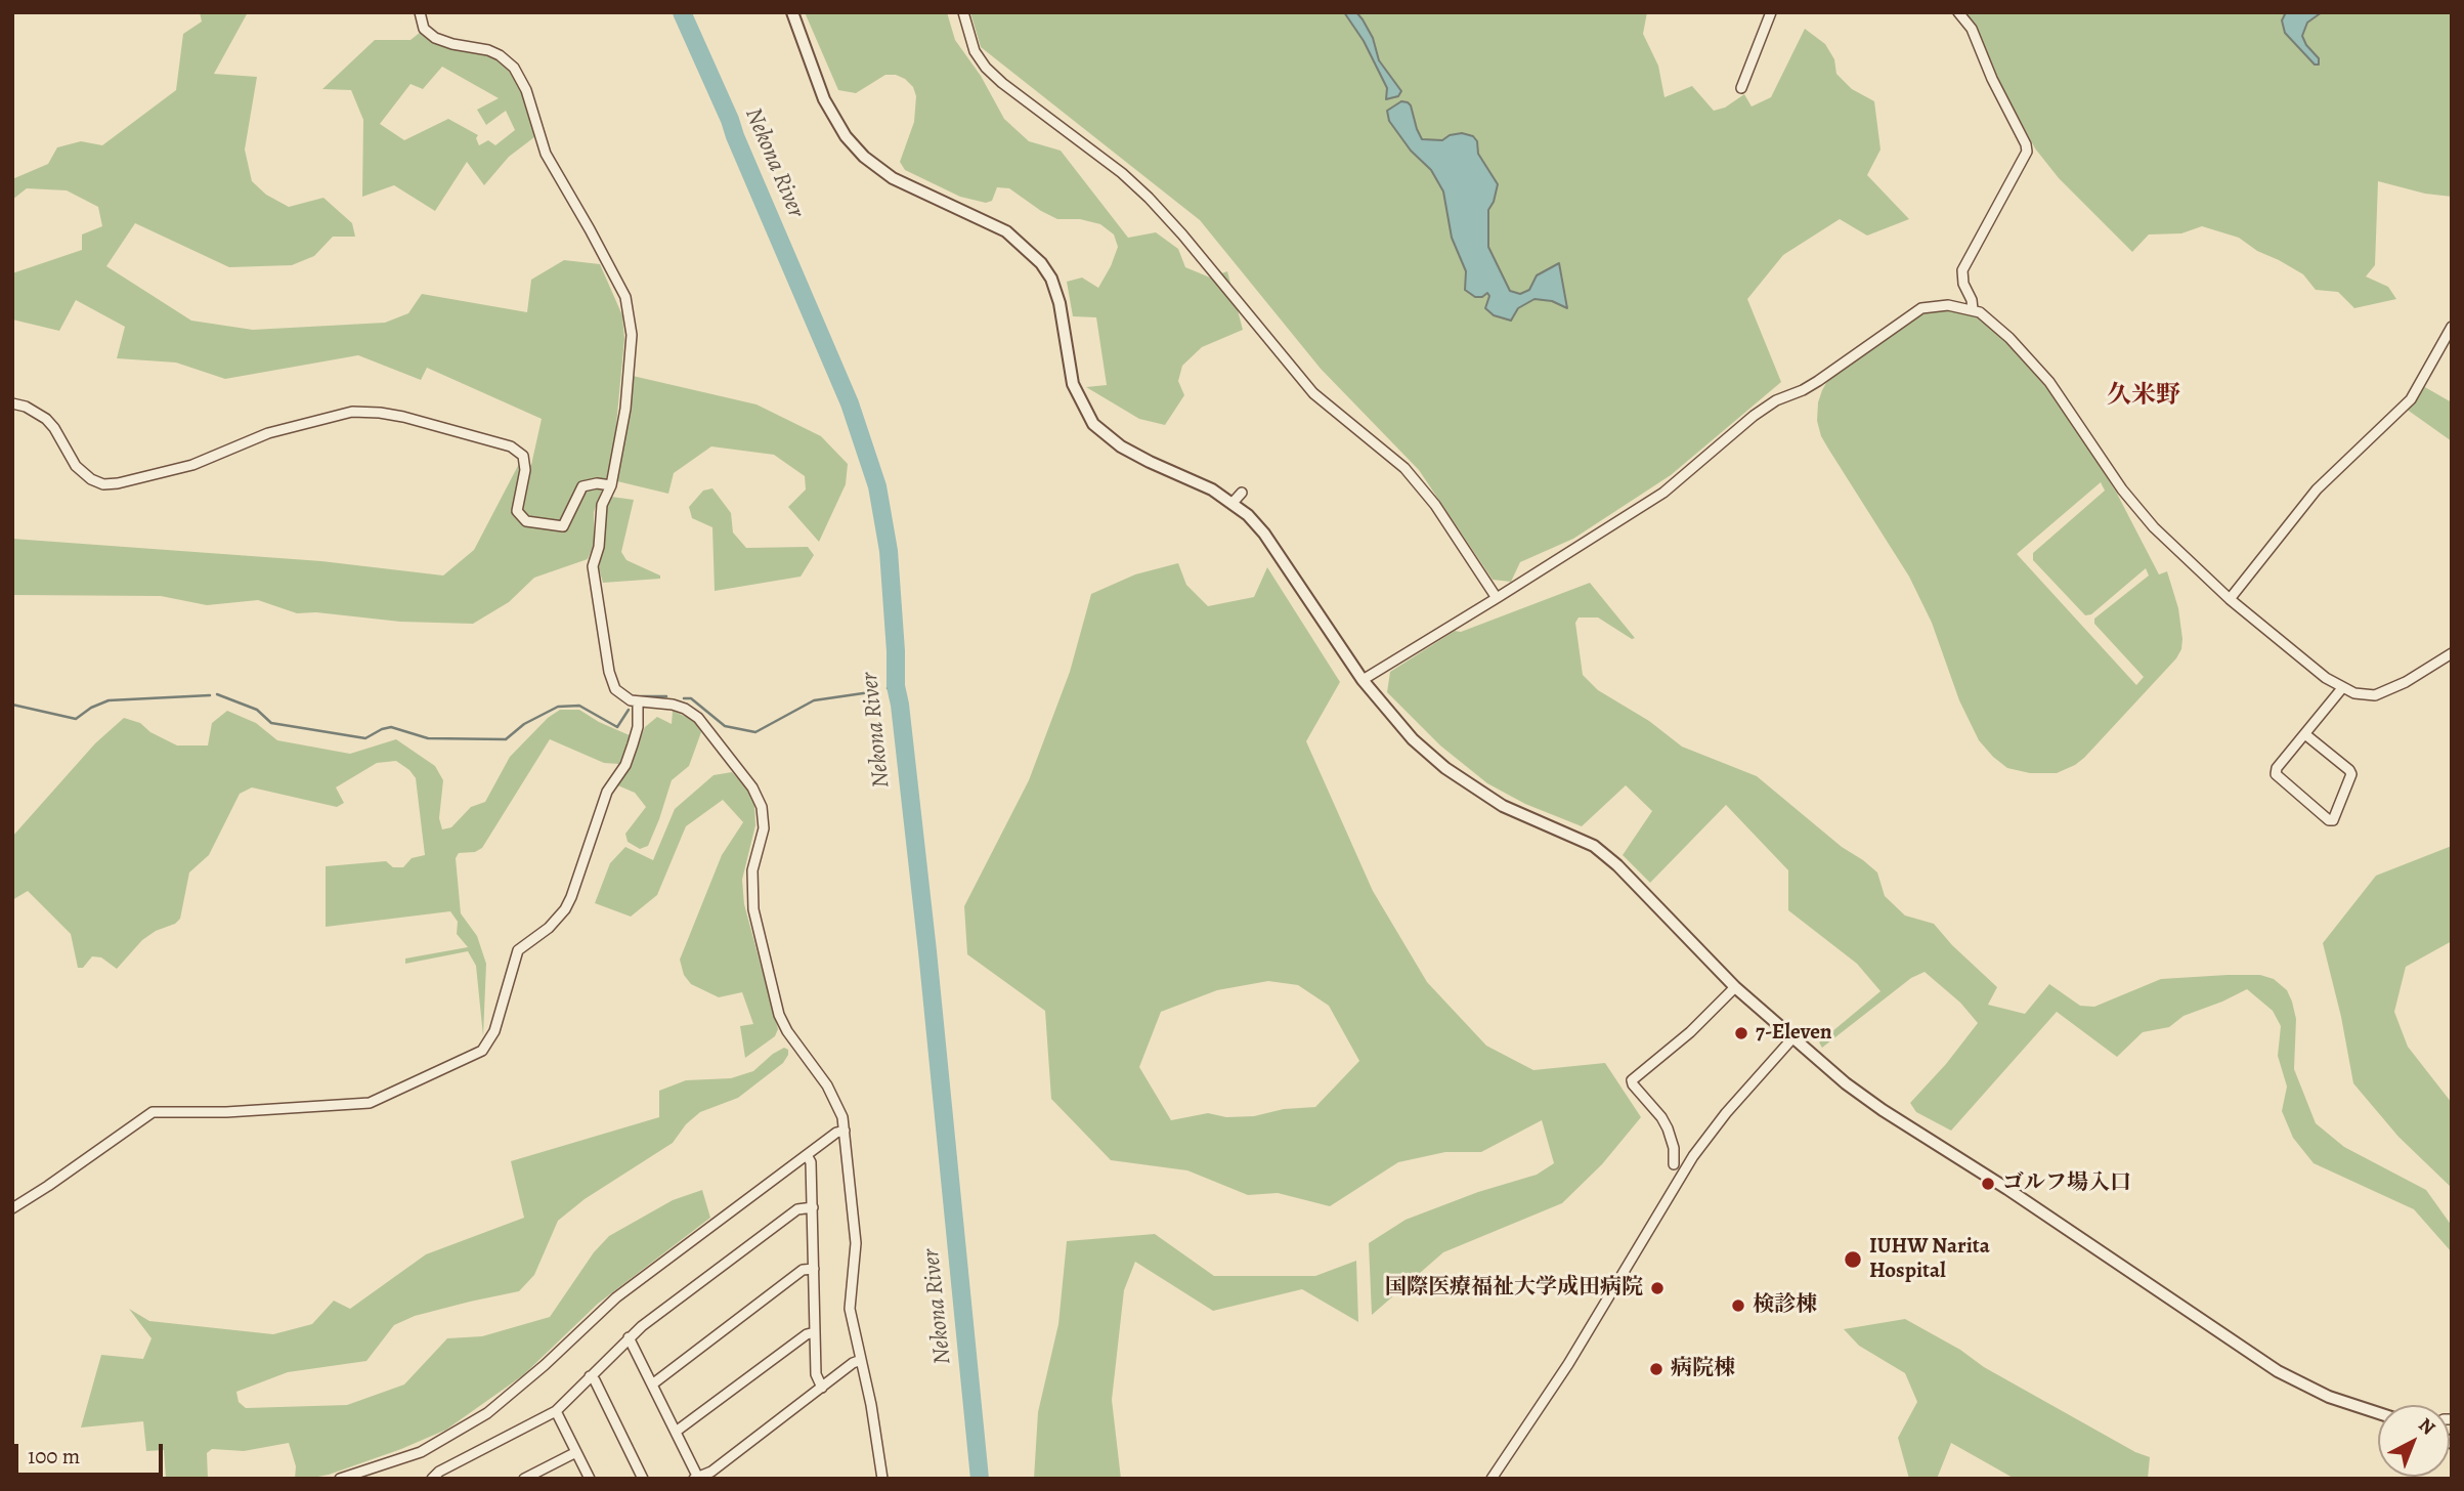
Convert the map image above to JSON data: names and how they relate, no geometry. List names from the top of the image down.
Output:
{
  "districts": ["久米野"],
  "water": ["Nekona River"],
  "places": [
    "7-Eleven",
    "ゴルフ場入口",
    "IUHW Narita Hospital",
    "国際医療福祉大学成田病院",
    "検診棟",
    "病院棟"
  ],
  "scale_bar": "100 m",
  "north": "top right"
}
